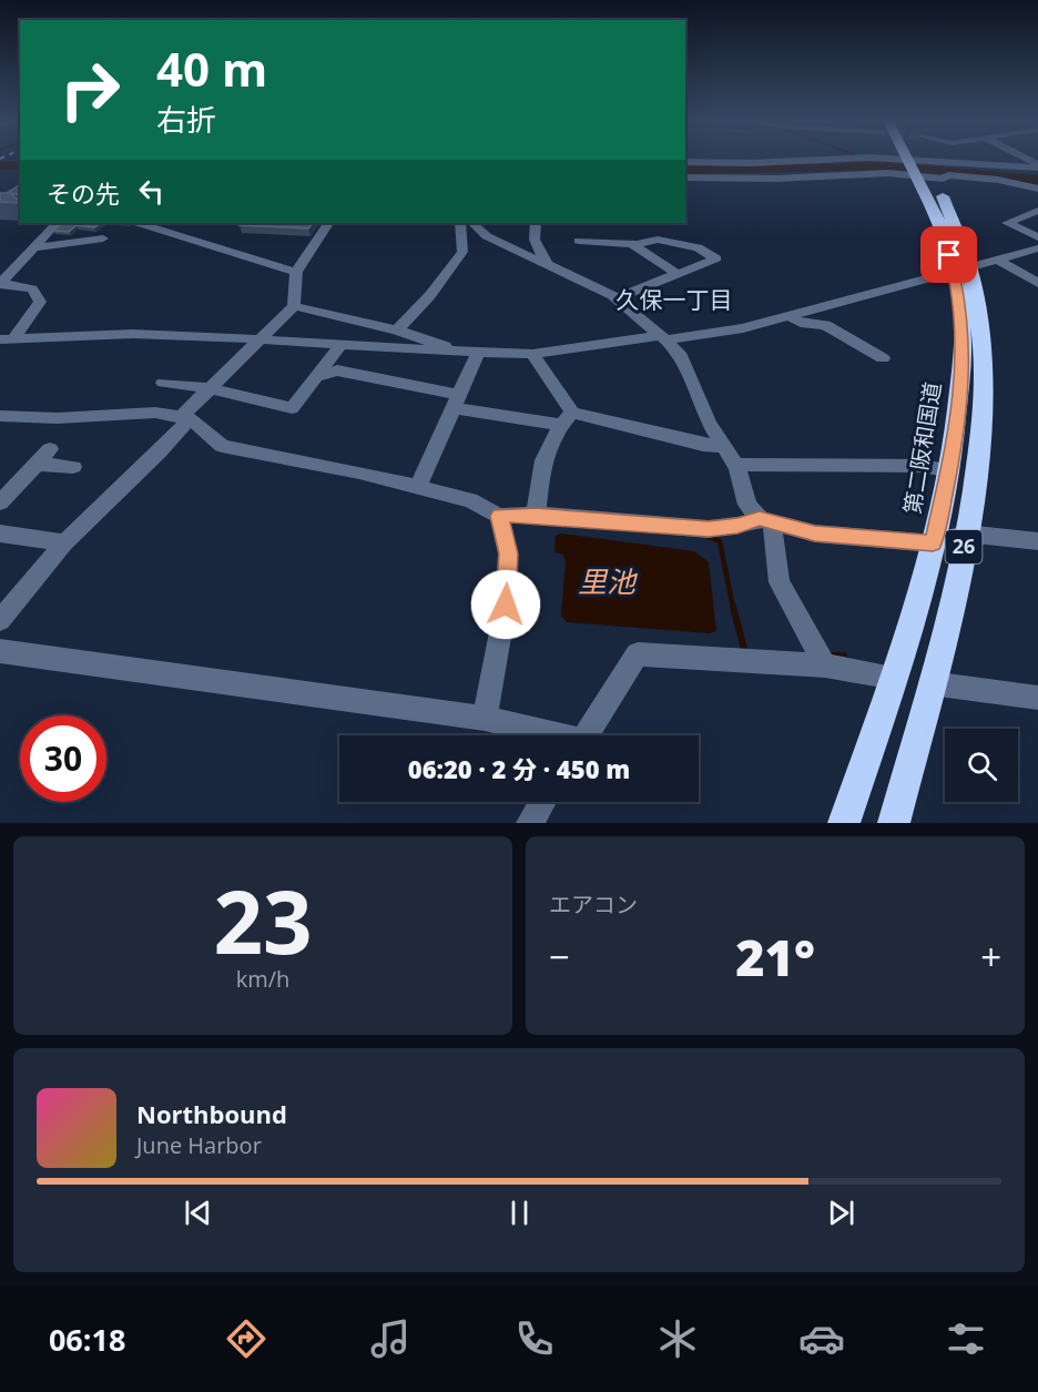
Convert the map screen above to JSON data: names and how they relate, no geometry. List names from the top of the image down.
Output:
{
  "streets": {
    "highway": ["第二阪和国道", "26"]
  },
  "districts": ["久保一丁目"],
  "water": ["里池"],
  "page": {
    "turn": ["40 m", "右折"],
    "then": "その先",
    "limit": "30",
    "trip": "06:20 · 2 分 · 450 m",
    "tile": [
      ["23", "km/h"],
      "エアコン"
    ],
    "heat": ["−", "21°", "+"],
    "song": ["Northbound", "June Harbor"],
    "tabs": "06:18"
  }
}
